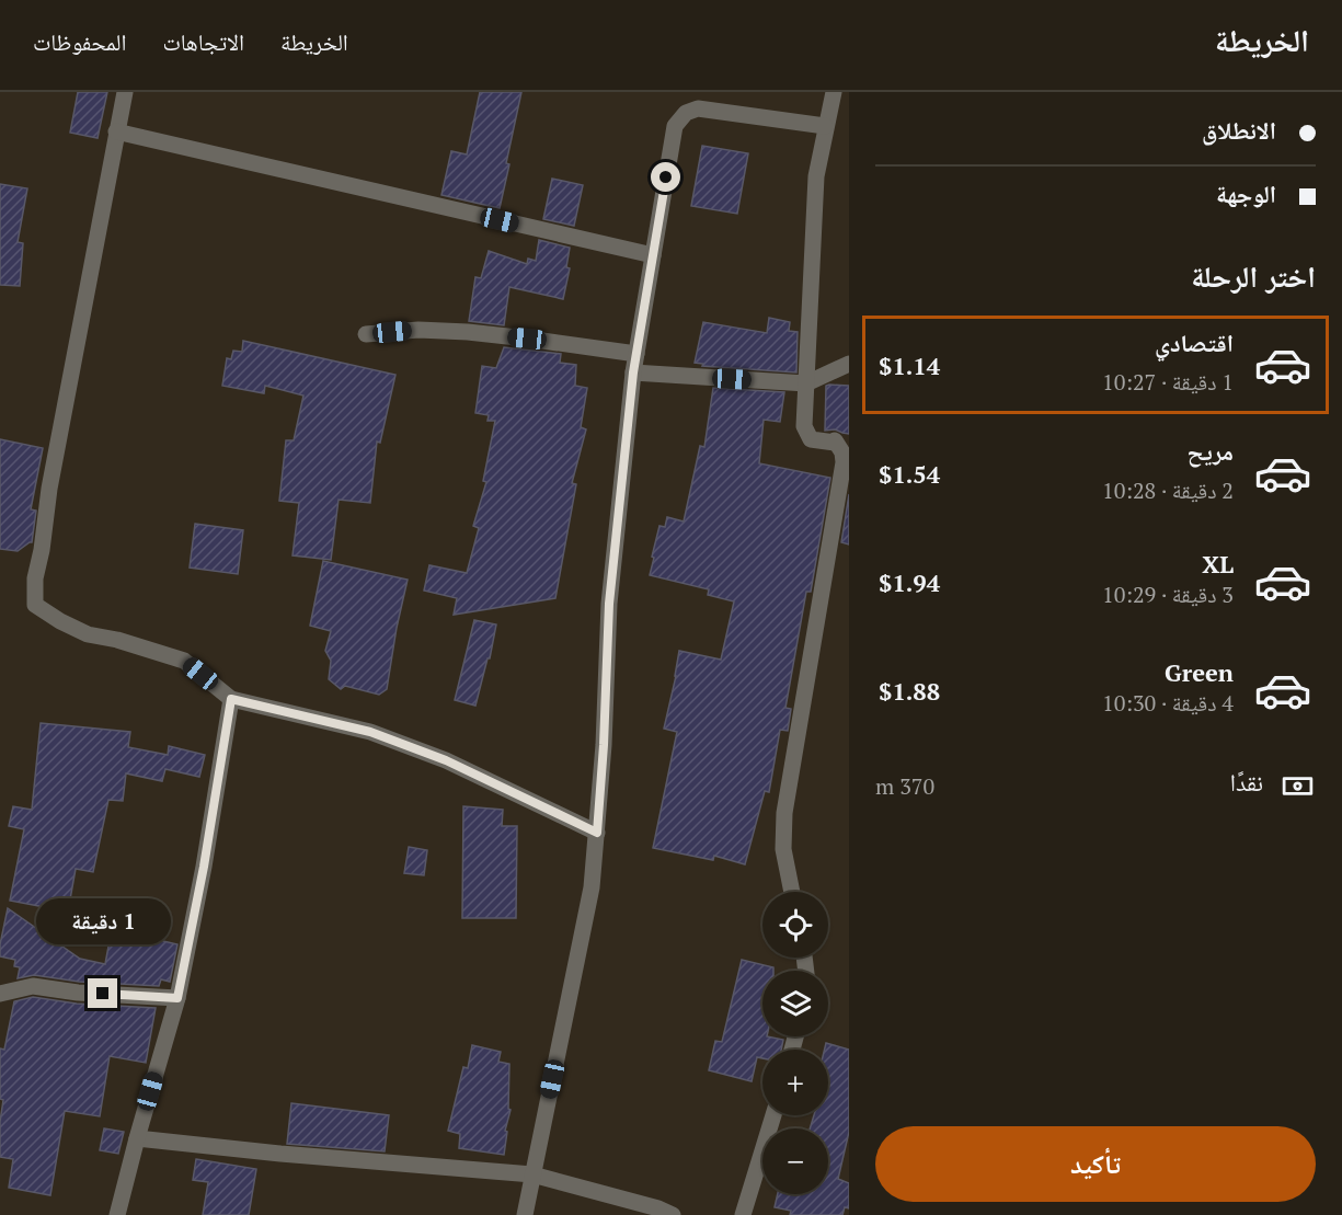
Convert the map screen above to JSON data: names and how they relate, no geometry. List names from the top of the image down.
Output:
{
  "page": {
    "header": "الخريطة",
    "nav": ["الخريطة", "الاتجاهات", "المحفوظات"],
    "banner": ["الانطلاق", "الوجهة"],
    "heading": "اختر الرحلة",
    "list": [
      {
        "name": "اقتصادي",
        "note": "1 دقيقة · 10:27",
        "value": "$1.14"
      },
      {
        "name": "مريح",
        "note": "2 دقيقة · 10:28",
        "value": "$1.54"
      },
      {
        "name": "XL",
        "note": "3 دقيقة · 10:29",
        "value": "$1.94"
      },
      {
        "name": "Green",
        "note": "4 دقيقة · 10:30",
        "value": "$1.88"
      }
    ],
    "pay": ["نقدًا", "370 m"],
    "map_buttons": ["+", "−"],
    "bubble": "1 دقيقة",
    "buttons": "تأكيد"
  }
}
